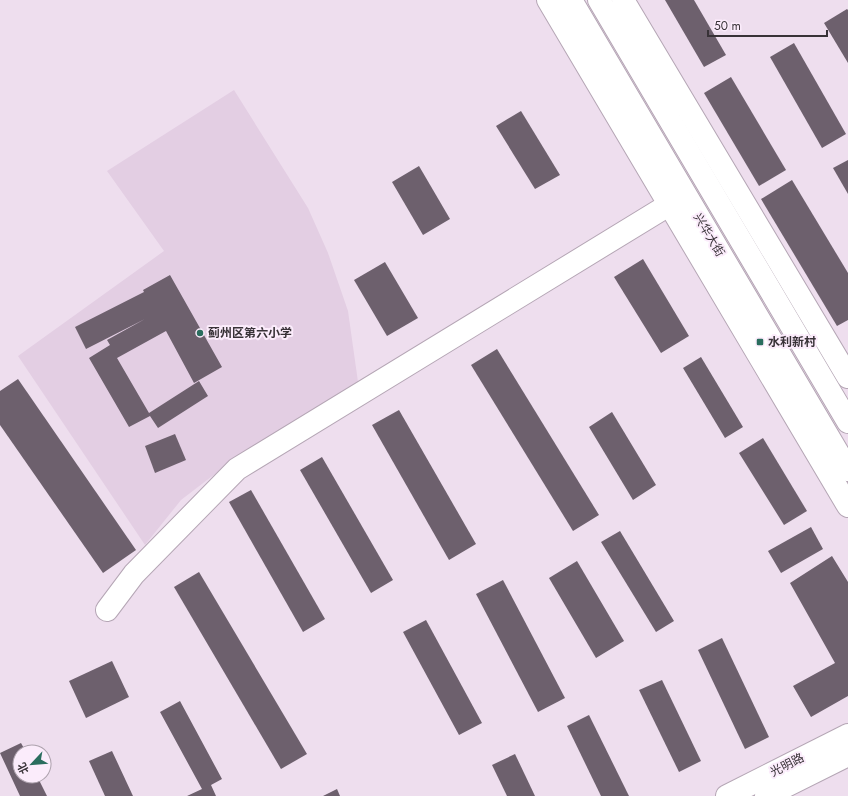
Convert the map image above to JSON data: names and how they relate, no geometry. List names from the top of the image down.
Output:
{
  "streets": {
    "street": ["兴华大街", "光明路"]
  },
  "places": {
    "other": ["蓟州区第六小学"],
    "transit": ["水利新村"]
  },
  "scale_bar": "50 m",
  "north": "bottom left"
}
